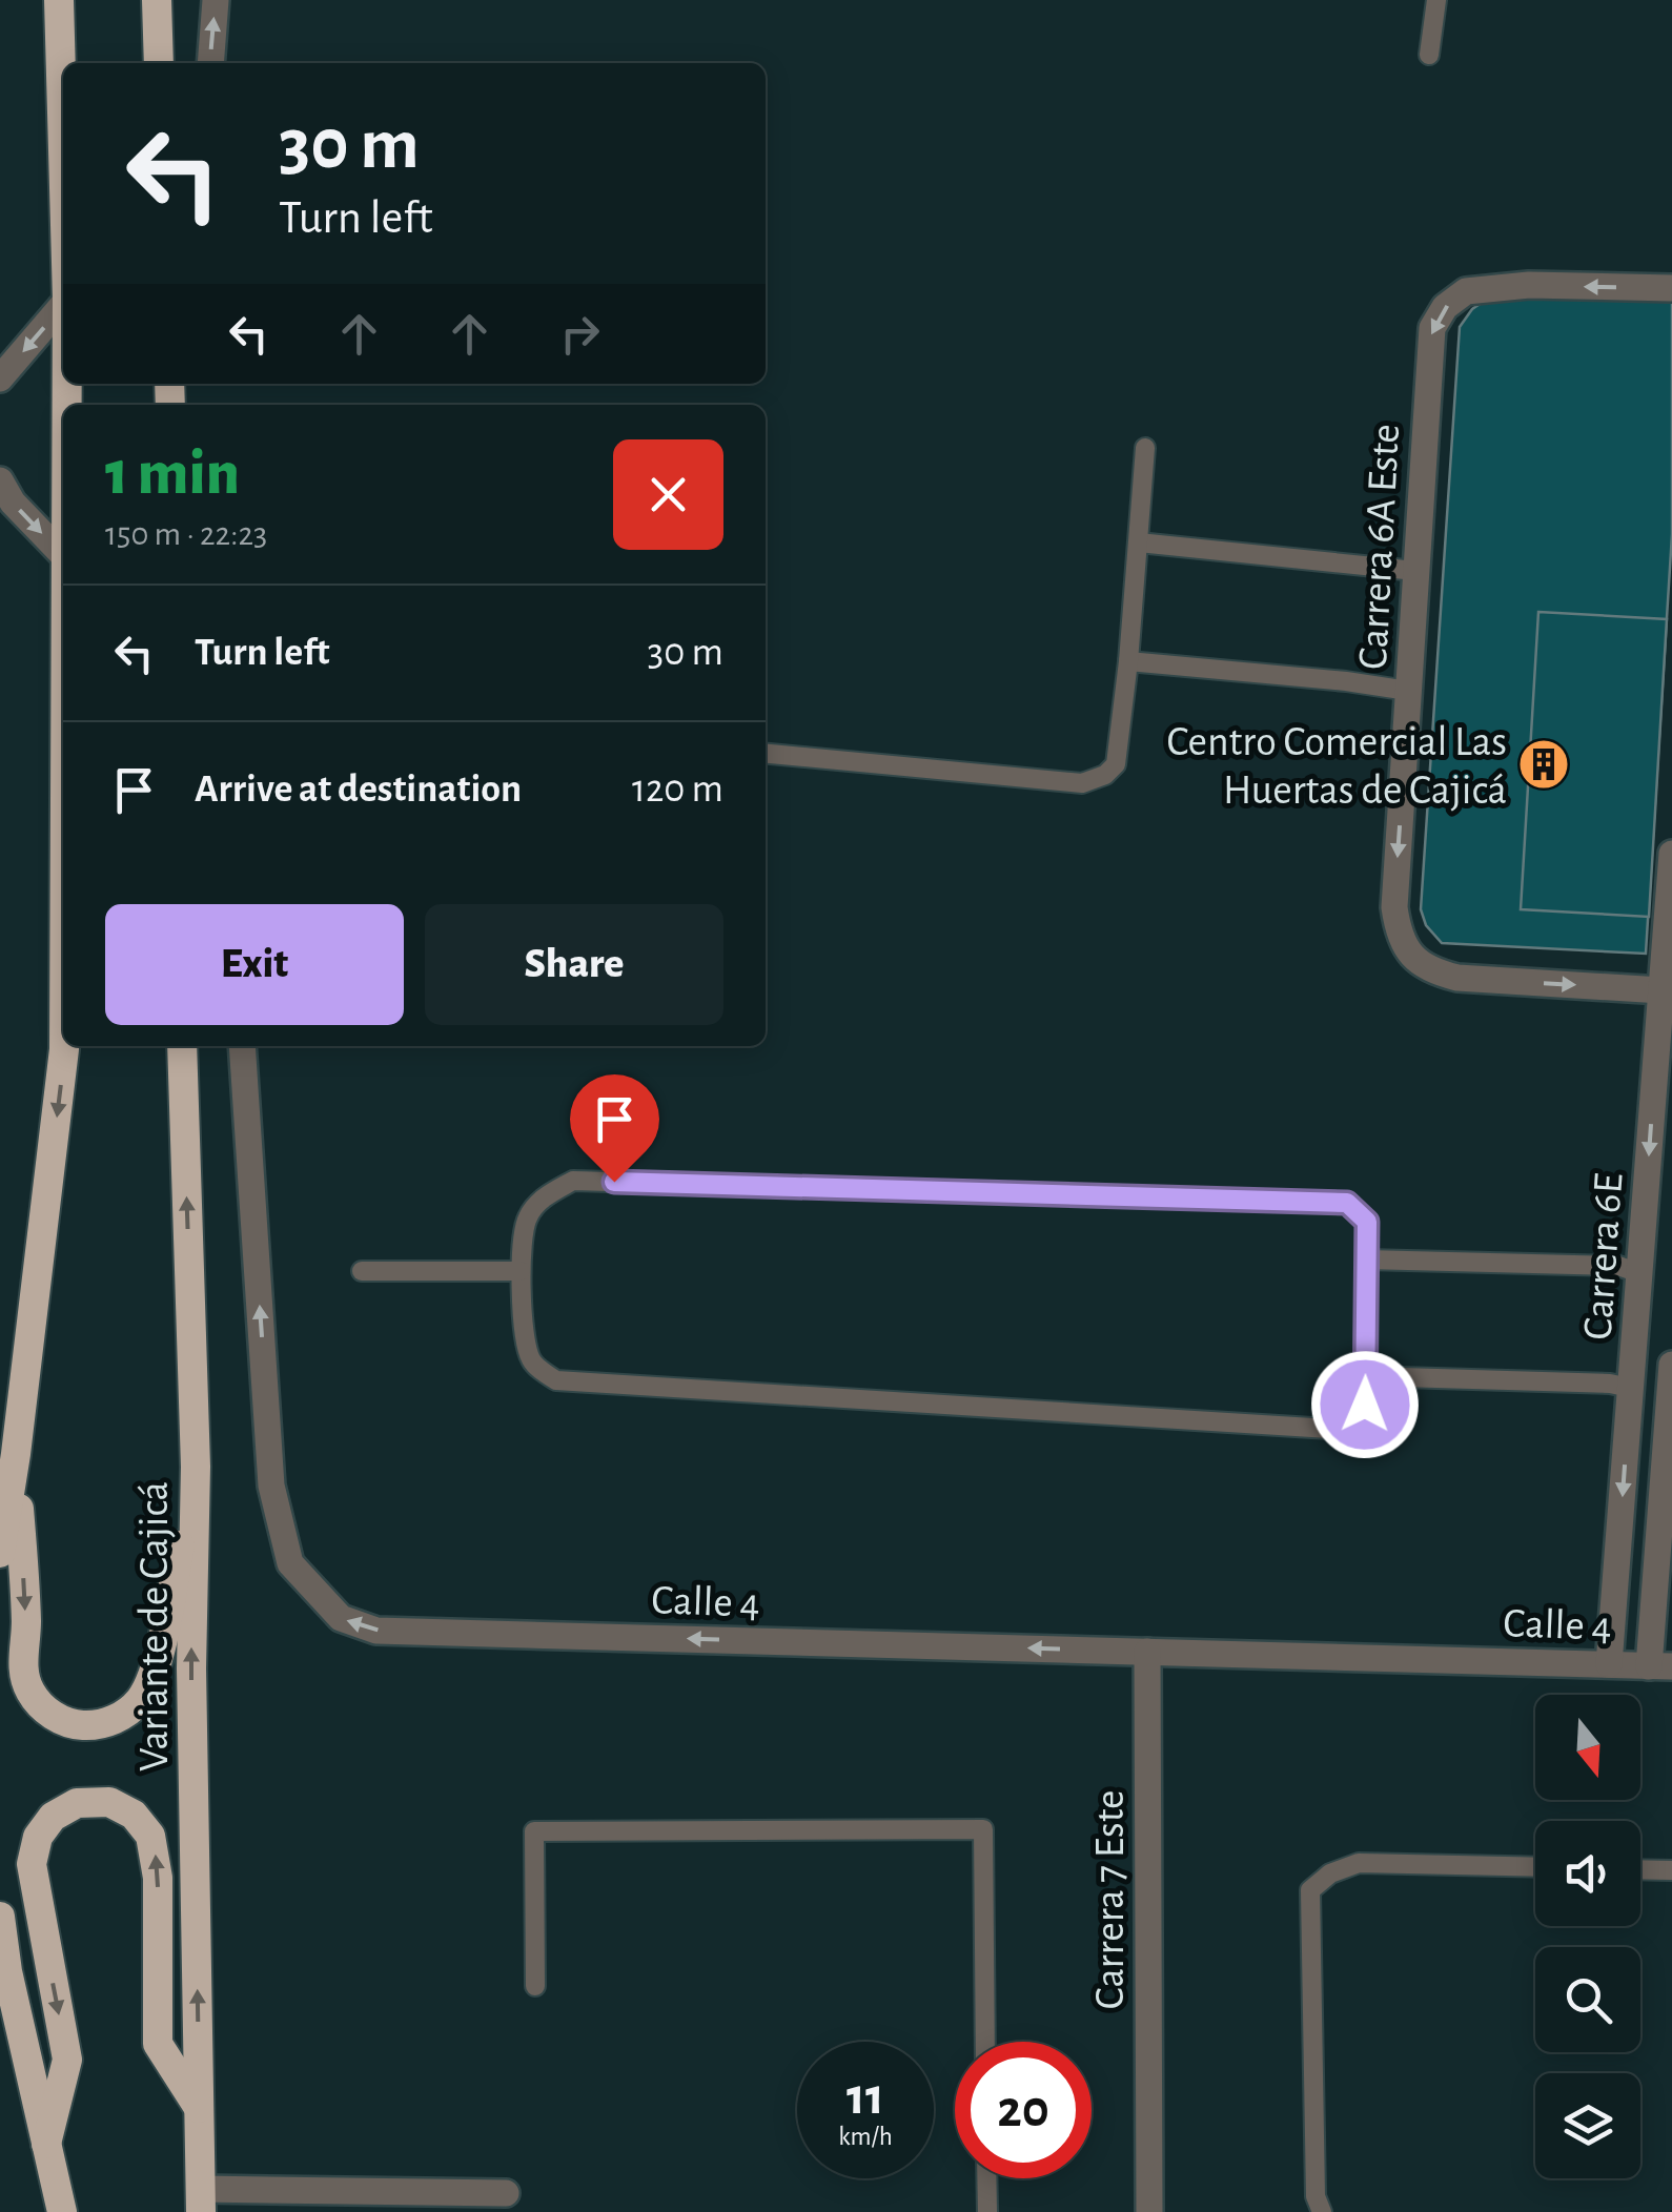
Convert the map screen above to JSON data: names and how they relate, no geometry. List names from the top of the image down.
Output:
{
  "streets": {
    "highway": ["Variante de Cajicá"],
    "street": [
      "Carrera 6A Este",
      "Carrera 6E",
      "Calle 4",
      "Carrera 7 Este"
    ]
  },
  "crossings": [
    ["Carrera 6A Este", "Carrera 6E"],
    ["Carrera 6E", "Calle 4"],
    ["Calle 4", "Carrera 7 Este"]
  ],
  "places": {
    "building": ["Centro Comercial Las Huertas de Cajicá"]
  },
  "north": "bottom",
  "page": {
    "turn": ["30 m", "Turn left"],
    "heading": ["1 min", "150 m · 22:23"],
    "list": [
      {
        "name": "Turn left",
        "value": "30 m"
      },
      {
        "name": "Arrive at destination",
        "value": "120 m"
      }
    ],
    "buttons": ["Exit", "Share"],
    "speed": "11 km/h",
    "limit": "20"
  }
}
